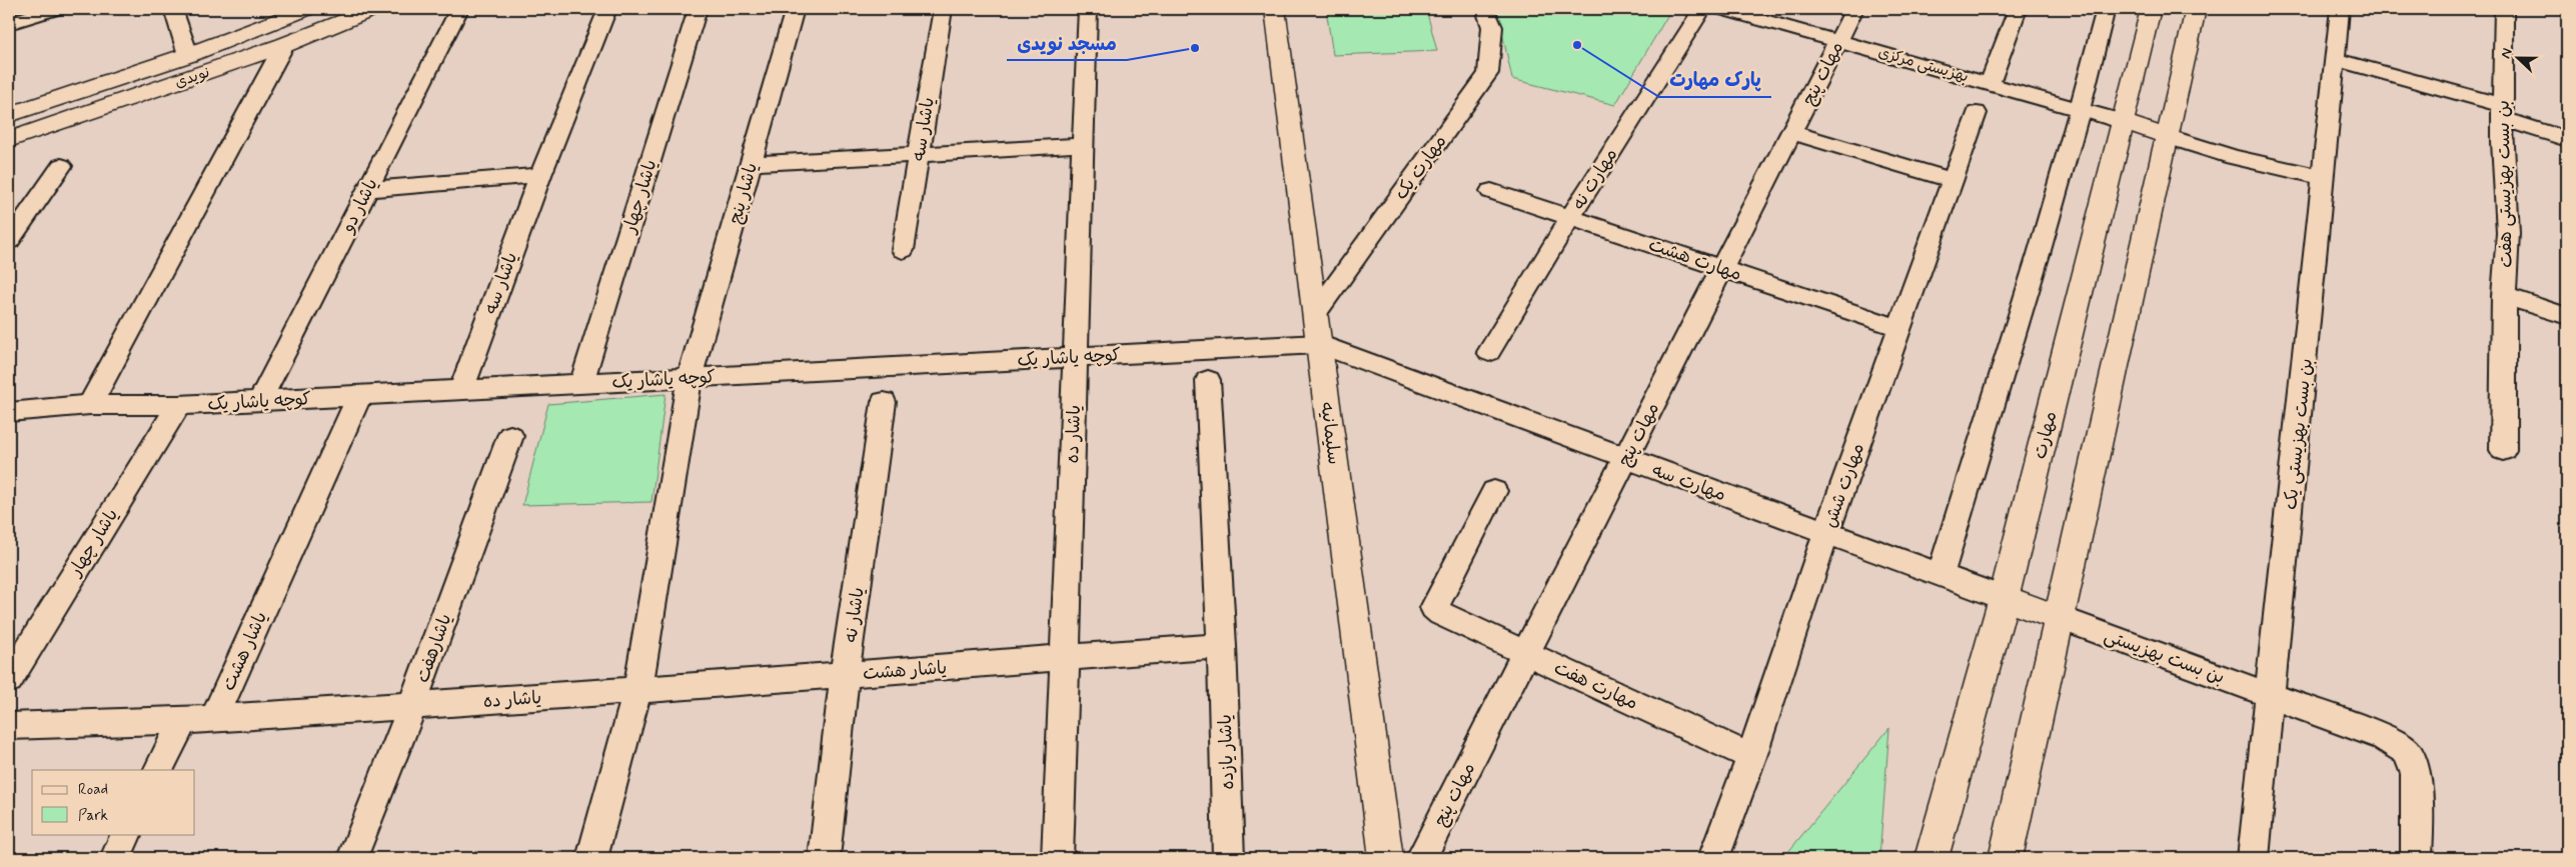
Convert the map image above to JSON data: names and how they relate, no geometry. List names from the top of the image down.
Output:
{
  "streets": {
    "main road": ["نویدی", "سلیمانیه", "مهارت"],
    "street": [
      "بهزیستی مرکزی",
      "مهات پنج",
      "یاشار سه",
      "مهارت یک",
      "مهارت نه",
      "بن بست بهزیستی هفت",
      "یاشار پنج",
      "یاشار چهار",
      "یاشار دو",
      "مهارت هشت",
      "کوچه یاشار یک",
      "یاشار ده",
      "بن بست بهزیستی یک",
      "مهارت سه",
      "مهارت شش",
      "یاشار نه",
      "یاشارهفت",
      "یاشار هشت",
      "بن بست بهزیستی",
      "مهارت هفت",
      "یاشار یازده"
    ]
  },
  "crossings": [
    ["بهزیستی مرکزی", "مهات پنج"],
    ["بهزیستی مرکزی", "مهارت"],
    ["مهات پنج", "مهارت هشت"],
    ["مهات پنج", "مهارت سه"],
    ["مهات پنج", "مهارت هفت"],
    ["یاشار سه", "کوچه یاشار یک"],
    ["مهارت یک", "سلیمانیه"],
    ["مهارت نه", "مهارت هشت"],
    ["یاشار پنج", "کوچه یاشار یک"],
    ["یاشار چهار", "کوچه یاشار یک"],
    ["یاشار دو", "کوچه یاشار یک"],
    ["مهارت هشت", "مهارت شش"],
    ["کوچه یاشار یک", "سلیمانیه"],
    ["کوچه یاشار یک", "یاشار ده"],
    ["کوچه یاشار یک", "مهارت سه"],
    ["کوچه یاشار یک", "یاشار هشت"],
    ["سلیمانیه", "مهارت سه"],
    ["یاشار ده", "یاشارهفت"],
    ["یاشار ده", "یاشار هشت"],
    ["بن بست بهزیستی یک", "بن بست بهزیستی"],
    ["مهارت", "مهارت سه"],
    ["مهارت سه", "مهارت شش"],
    ["مهارت شش", "مهارت هفت"],
    ["یاشار نه", "یاشار هشت"],
    ["یاشار هشت", "یاشار یازده"]
  ],
  "places": ["پارک مهارت", "مسجد نویدی"],
  "legend": ["Road", "Park"],
  "north": "left"
}
